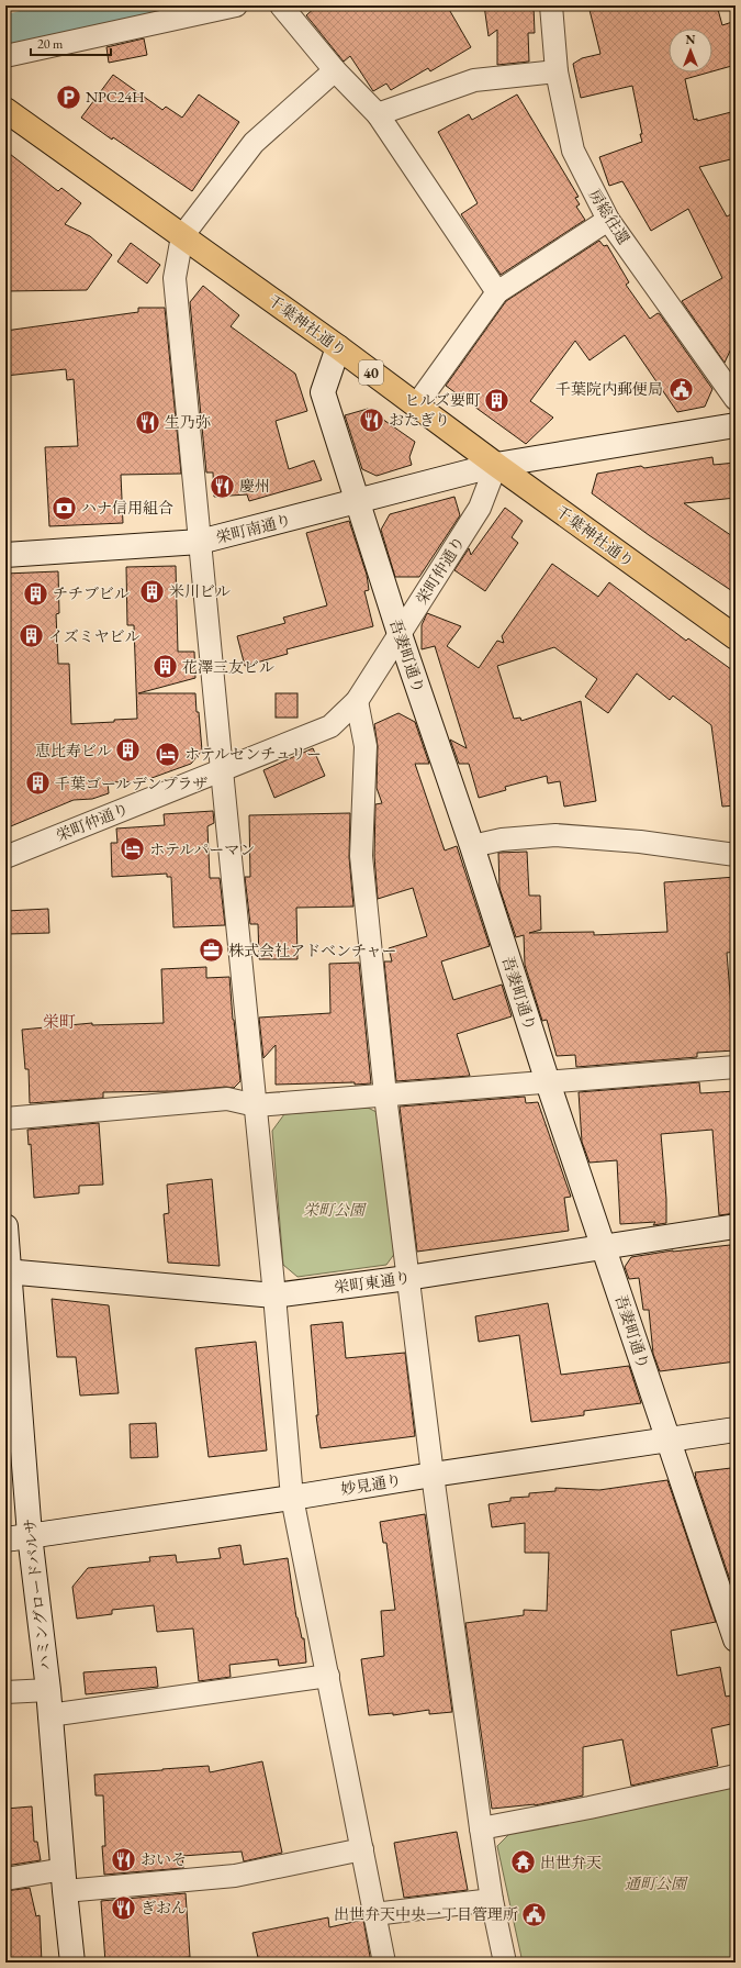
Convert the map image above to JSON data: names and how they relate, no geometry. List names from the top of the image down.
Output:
{
  "streets": {
    "main road": ["千葉神社通り", "40"],
    "street": [
      "房総往還",
      "栄町南通り",
      "栄町仲通り",
      "吾妻町通り",
      "栄町東通り",
      "妙見通り",
      "ハミングロードパルサ"
    ]
  },
  "crossings": [
    ["千葉神社通り", "栄町南通り"],
    ["千葉神社通り", "栄町仲通り"],
    ["千葉神社通り", "吾妻町通り"],
    ["栄町南通り", "栄町仲通り"],
    ["栄町南通り", "吾妻町通り"],
    ["栄町仲通り", "吾妻町通り"],
    ["吾妻町通り", "栄町東通り"],
    ["吾妻町通り", "妙見通り"],
    ["栄町東通り", "ハミングロードパルサ"],
    ["妙見通り", "ハミングロードパルサ"]
  ],
  "districts": ["栄町"],
  "parks": ["栄町公園", "通町公園"],
  "places": {
    "parking": ["NPC24H"],
    "public building": ["千葉院内郵便局", "出世弁天中央一丁目管理所"],
    "building": [
      "ヒルズ要町",
      "米川ビル",
      "チチブビル",
      "イズミヤビル",
      "花澤三友ビル",
      "恵比寿ビル",
      "千葉ゴールデンプラザ"
    ],
    "restaurant": [
      "おたぎり",
      "生乃弥",
      "慶州",
      "おいそ",
      "ぎおん"
    ],
    "bank": ["ハナ信用組合"],
    "hotel": ["ホテルセンチュリー", "ホテルパーマン"],
    "office": ["株式会社アドベンチャー"],
    "temple": ["出世弁天"]
  },
  "scale_bar": "20 m",
  "north": "top"
}
